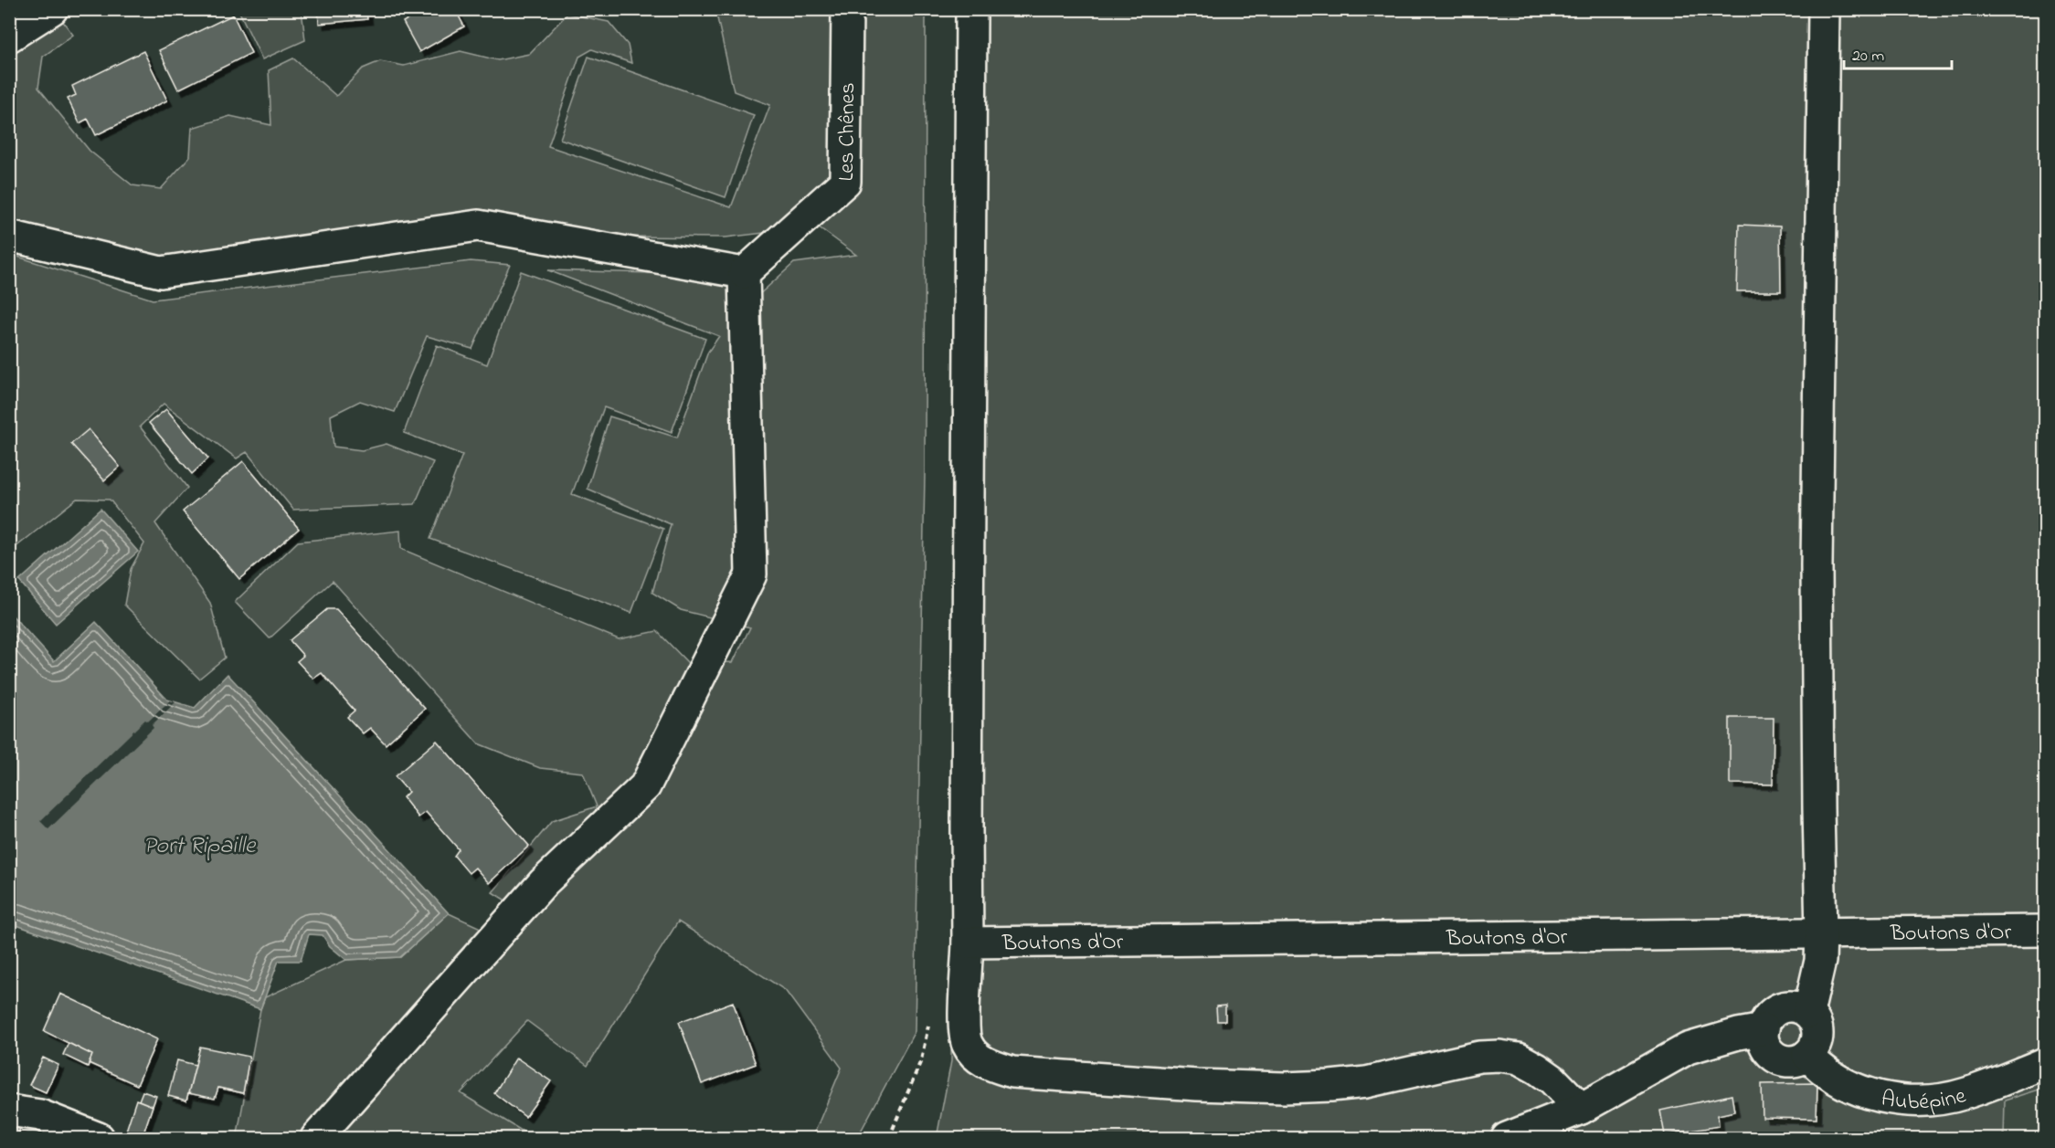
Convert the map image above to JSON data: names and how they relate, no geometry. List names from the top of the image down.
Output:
{
  "streets": {
    "street": ["Les Chênes", "Boutons d'Or", "Aubépine"]
  },
  "water": ["Port Ripaille"],
  "scale_bar": "20 m"
}
